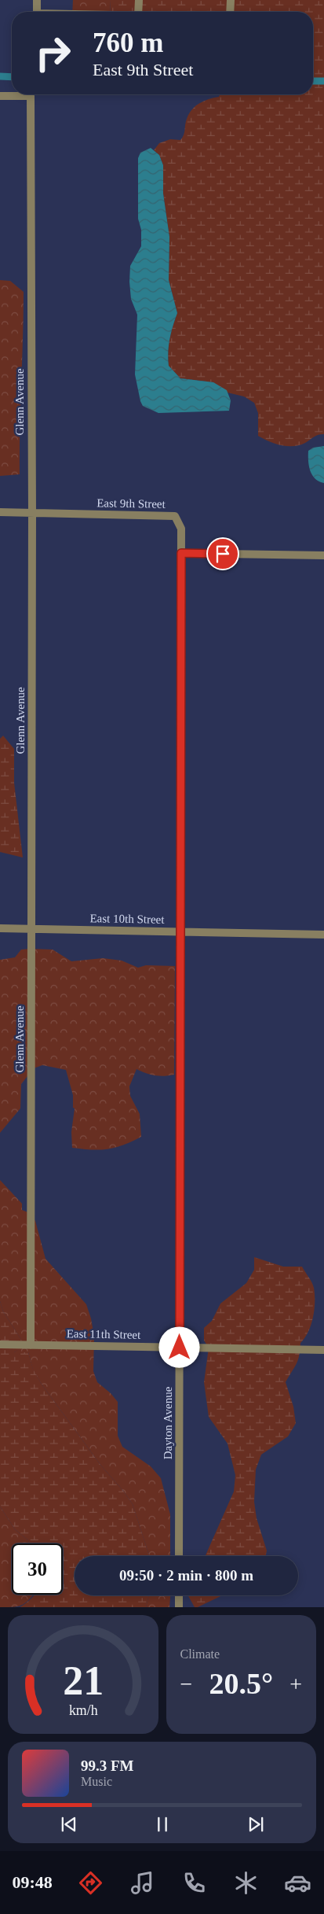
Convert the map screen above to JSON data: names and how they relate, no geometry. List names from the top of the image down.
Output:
{
  "streets": {
    "street": [
      "Glenn Avenue",
      "East 9th Street",
      "East 10th Street",
      "East 11th Street",
      "Dayton Avenue"
    ]
  },
  "crossings": [
    ["Glenn Avenue", "East 9th Street"],
    ["Glenn Avenue", "East 10th Street"],
    ["Glenn Avenue", "East 11th Street"],
    ["East 9th Street", "Dayton Avenue"],
    ["East 10th Street", "Dayton Avenue"],
    ["East 11th Street", "Dayton Avenue"]
  ],
  "page": {
    "turn": ["760 m", "East 9th Street"],
    "limit": "30",
    "trip": "09:50 · 2 min · 800 m",
    "tile": "Climate",
    "heat": ["−", "20.5°", "+"],
    "song": ["99.3 FM", "Music"],
    "tabs": "09:48",
    "gauge": ["21", "km/h"]
  }
}
